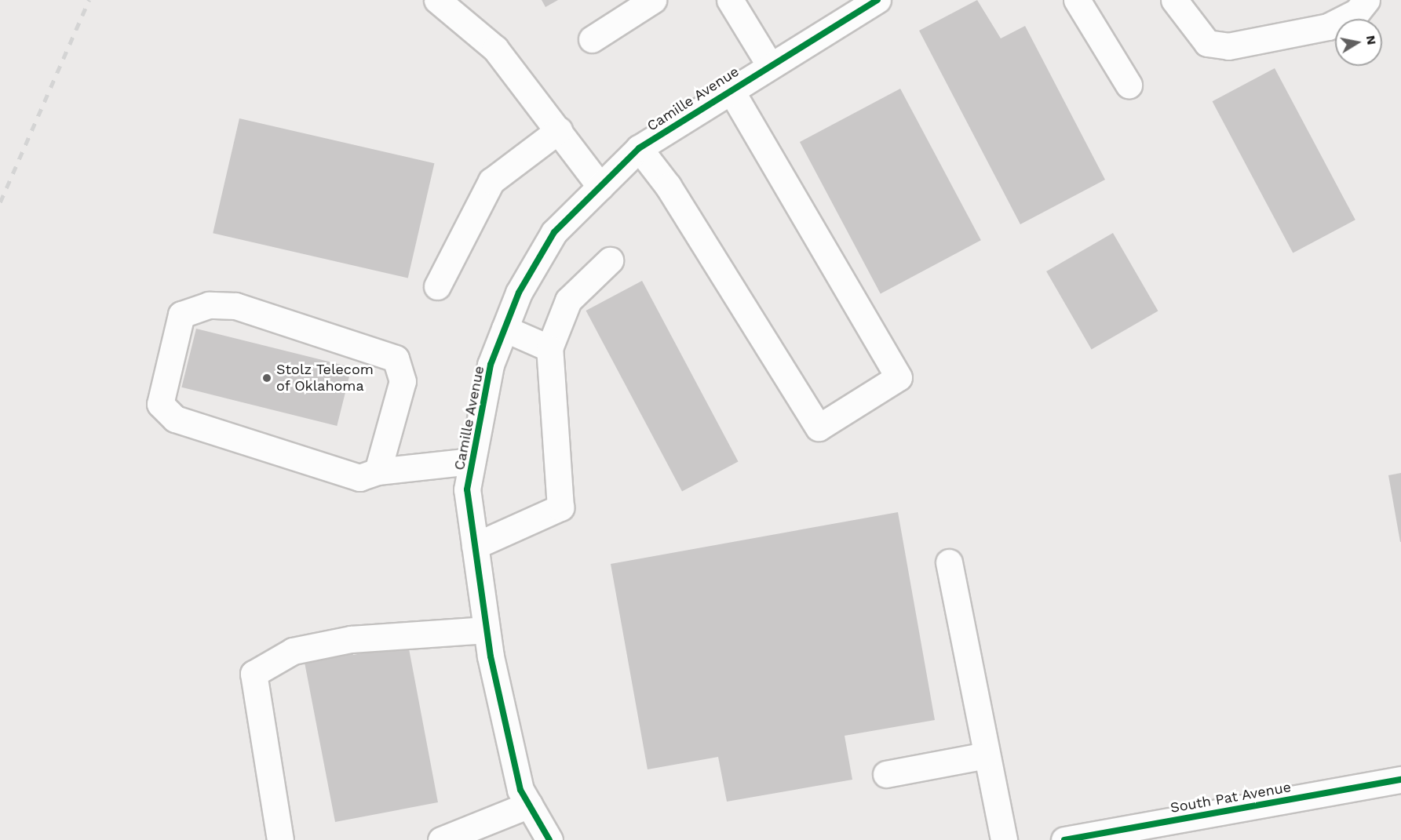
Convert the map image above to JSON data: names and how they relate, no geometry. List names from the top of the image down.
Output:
{
  "streets": {
    "street": ["Camille Avenue", "South Pat Avenue"]
  },
  "places": ["Stolz Telecom of Oklahoma"],
  "north": "right"
}
